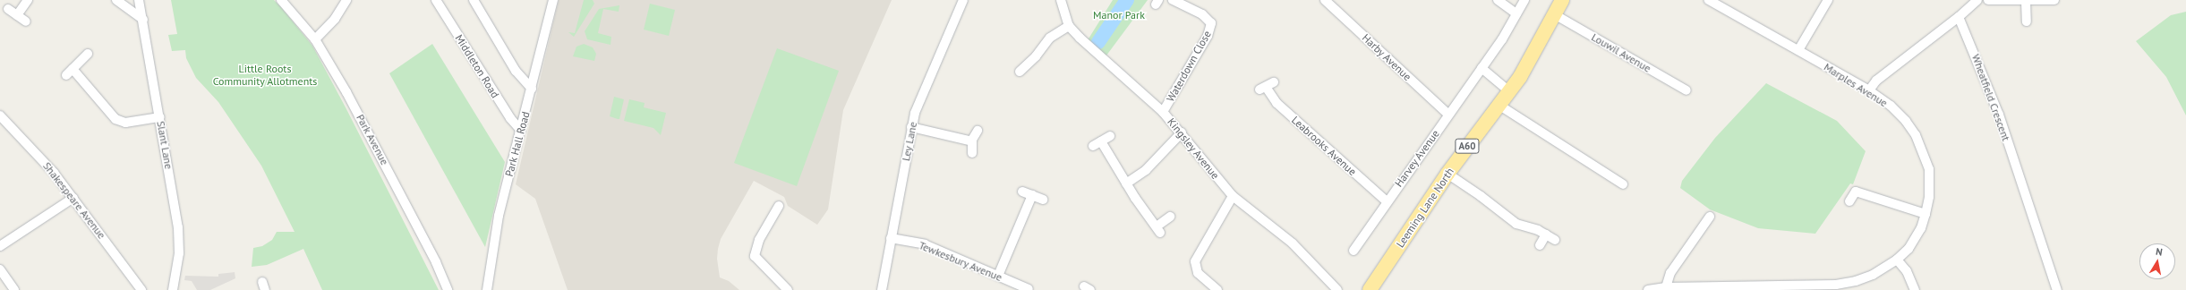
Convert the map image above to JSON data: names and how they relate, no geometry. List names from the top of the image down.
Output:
{
  "streets": {
    "highway": ["A60", "Leeming Lane North"],
    "street": [
      "Louwil Avenue",
      "Harby Avenue",
      "Middleton Road",
      "Waterdown Close",
      "Marples Avenue",
      "Wheatfield Crescent",
      "Park Avenue",
      "Ley Lane",
      "Park Hall Road",
      "Slant Lane",
      "Leabrooks Avenue",
      "Kingsley Avenue",
      "Harvey Avenue",
      "Shakespeare Avenue",
      "Tewkesbury Avenue"
    ]
  },
  "crossings": [
    ["Louwil Avenue", "Leeming Lane North"],
    ["Harby Avenue", "Harvey Avenue"],
    ["Middleton Road", "Park Hall Road"],
    ["Waterdown Close", "Kingsley Avenue"],
    ["Ley Lane", "Tewkesbury Avenue"],
    ["Leabrooks Avenue", "Harvey Avenue"]
  ],
  "parks": ["Manor Park", "Little Roots Community Allotments"],
  "north": "top"
}
